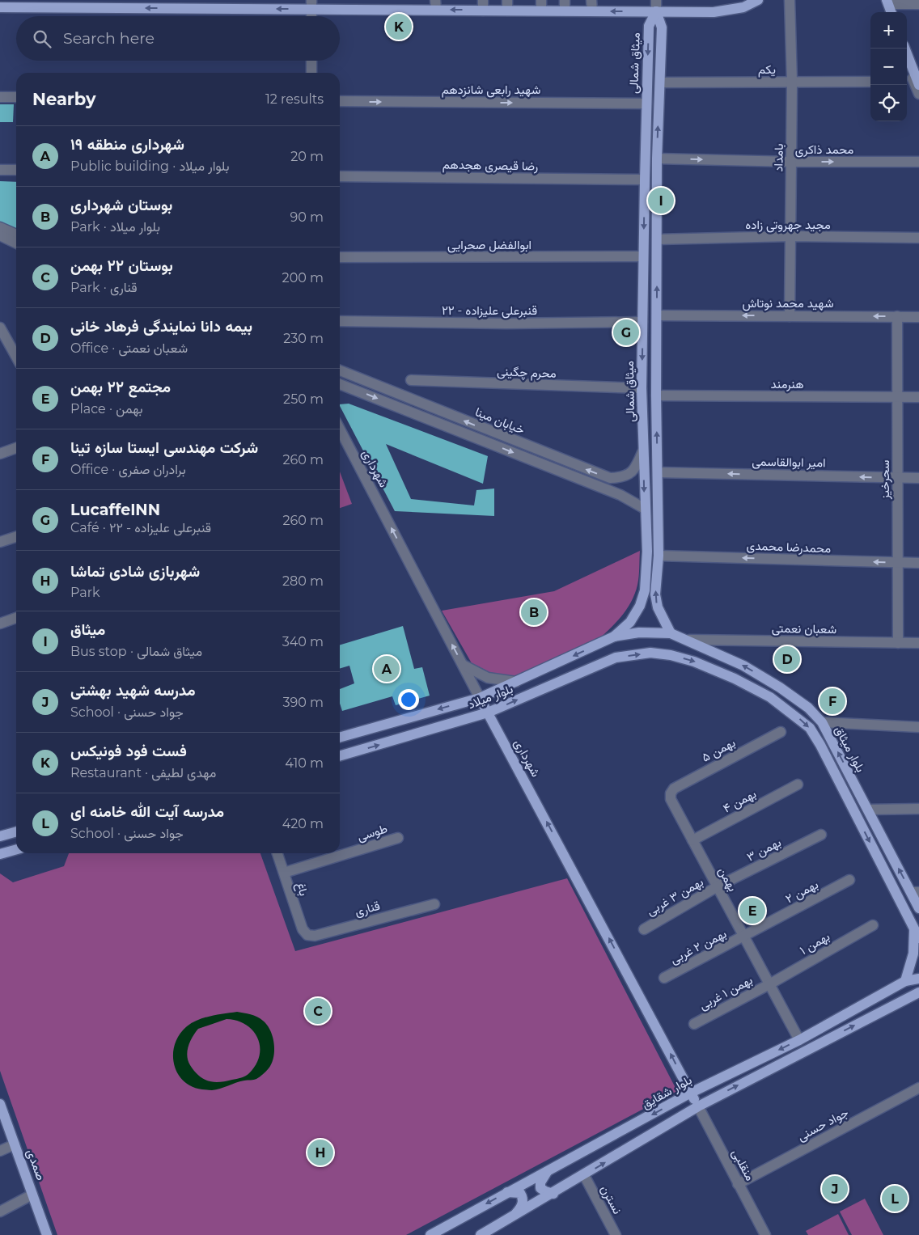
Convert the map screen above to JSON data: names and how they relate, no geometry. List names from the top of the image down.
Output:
{
  "streets": {
    "main road": [
      "میثاق شمالی",
      "شهرداری",
      "بلوار میلاد",
      "بلوار میثاق",
      "بلوار شقایق",
      "صمدی"
    ],
    "street": [
      "یکم",
      "شهید رابعی شانزدهم",
      "محمد ذاکری",
      "بامداد",
      "رضا قیصری هجدهم",
      "مجید جهروتی زاده",
      "ابوالفضل صحرایی",
      "شهید محمد نوتاش",
      "قنبرعلی علیزاده - ۲۲",
      "محرم چگینی",
      "هنرمند",
      "خیابان مینا",
      "امیر ابوالقاسمی",
      "سحرخیز",
      "محمدرضا محمدی",
      "شعبان نعمتی",
      "بهمن ۵",
      "بهمن ۴",
      "طوسی",
      "بهمن ۳",
      "بهمن",
      "باغ",
      "بهمن ۲",
      "بهمن ۳ غربی",
      "قناری",
      "بهمن ۱",
      "بهمن ۲ غربی",
      "بهمن ۱ غربی",
      "جواد حسنی",
      "منقلبی",
      "نسترن"
    ]
  },
  "crossings": [
    ["میثاق شمالی", "شهید رابعی شانزدهم"],
    ["میثاق شمالی", "رضا قیصری هجدهم"],
    ["میثاق شمالی", "ابوالفضل صحرایی"],
    ["میثاق شمالی", "قنبرعلی علیزاده - ۲۲"],
    ["میثاق شمالی", "محرم چگینی"],
    ["میثاق شمالی", "خیابان مینا"],
    ["میثاق شمالی", "بلوار میلاد"],
    ["میثاق شمالی", "بلوار میثاق"],
    ["یکم", "بامداد"],
    ["محمد ذاکری", "بامداد"],
    ["بامداد", "مجید جهروتی زاده"],
    ["بامداد", "شهید محمد نوتاش"],
    ["شهید محمد نوتاش", "سحرخیز"],
    ["هنرمند", "سحرخیز"],
    ["امیر ابوالقاسمی", "سحرخیز"],
    ["شهرداری", "بلوار میلاد"],
    ["شهرداری", "بلوار شقایق"],
    ["شهرداری", "منقلبی"],
    ["سحرخیز", "محمدرضا محمدی"],
    ["سحرخیز", "شعبان نعمتی"],
    ["شعبان نعمتی", "بلوار میثاق"],
    ["بلوار میلاد", "بلوار میثاق"],
    ["بهمن ۵", "بهمن"],
    ["بهمن ۴", "بهمن"],
    ["طوسی", "باغ"],
    ["بهمن ۳", "بهمن"],
    ["بهمن ۳", "بهمن ۳ غربی"],
    ["بهمن", "بهمن ۲"],
    ["بهمن", "بهمن ۳ غربی"],
    ["بهمن", "بهمن ۱"],
    ["بهمن", "بهمن ۲ غربی"],
    ["بهمن", "بهمن ۱ غربی"],
    ["بهمن", "بلوار شقایق"],
    ["باغ", "قناری"],
    ["بهمن ۲", "بهمن ۲ غربی"],
    ["بهمن ۱", "بهمن ۱ غربی"],
    ["جواد حسنی", "منقلبی"]
  ],
  "one_way": [
    "شهید رابعی شانزدهم",
    "محمد ذاکری",
    "شهید محمد نوتاش",
    "امیر ابوالقاسمی",
    "شهرداری",
    "محمدرضا محمدی"
  ],
  "page": {
    "map_buttons": ["+", "−"],
    "pins": [
      "K",
      "I",
      "G",
      "B",
      "D",
      "A",
      "F",
      "E",
      "C",
      "H",
      "J",
      "L"
    ],
    "search": "Search here",
    "heading": ["Nearby", "12 results"],
    "list": [
      {
        "mark": "A",
        "name": "شهرداری منطقه ۱۹",
        "note": "Public building · بلوار میلاد",
        "value": "20 m"
      },
      {
        "mark": "B",
        "name": "بوستان شهرداری",
        "note": "Park · بلوار میلاد",
        "value": "90 m"
      },
      {
        "mark": "C",
        "name": "بوستان ۲۲ بهمن",
        "note": "Park · قناری",
        "value": "200 m"
      },
      {
        "mark": "D",
        "name": "بیمه دانا نمایندگی فرهاد خانی",
        "note": "Office · شعبان نعمتی",
        "value": "230 m"
      },
      {
        "mark": "E",
        "name": "مجتمع ۲۲ بهمن",
        "note": "Place · بهمن",
        "value": "250 m"
      },
      {
        "mark": "F",
        "name": "شرکت مهندسی ایستا سازه تینا",
        "note": "Office · برادران صفری",
        "value": "260 m"
      },
      {
        "mark": "G",
        "name": "LucaffeINN",
        "note": "Café · قنبرعلی علیزاده - ۲۲",
        "value": "260 m"
      },
      {
        "mark": "H",
        "name": "شهربازی شادی تماشا",
        "note": "Park",
        "value": "280 m"
      },
      {
        "mark": "I",
        "name": "میثاق",
        "note": "Bus stop · میثاق شمالی",
        "value": "340 m"
      },
      {
        "mark": "J",
        "name": "مدرسه شهید بهشتی",
        "note": "School · جواد حسنی",
        "value": "390 m"
      },
      {
        "mark": "K",
        "name": "فست فود فونیکس",
        "note": "Restaurant · مهدی لطیفی",
        "value": "410 m"
      },
      {
        "mark": "L",
        "name": "مدرسه آیت الله خامنه ای",
        "note": "School · جواد حسنی",
        "value": "420 m"
      }
    ]
  }
}
